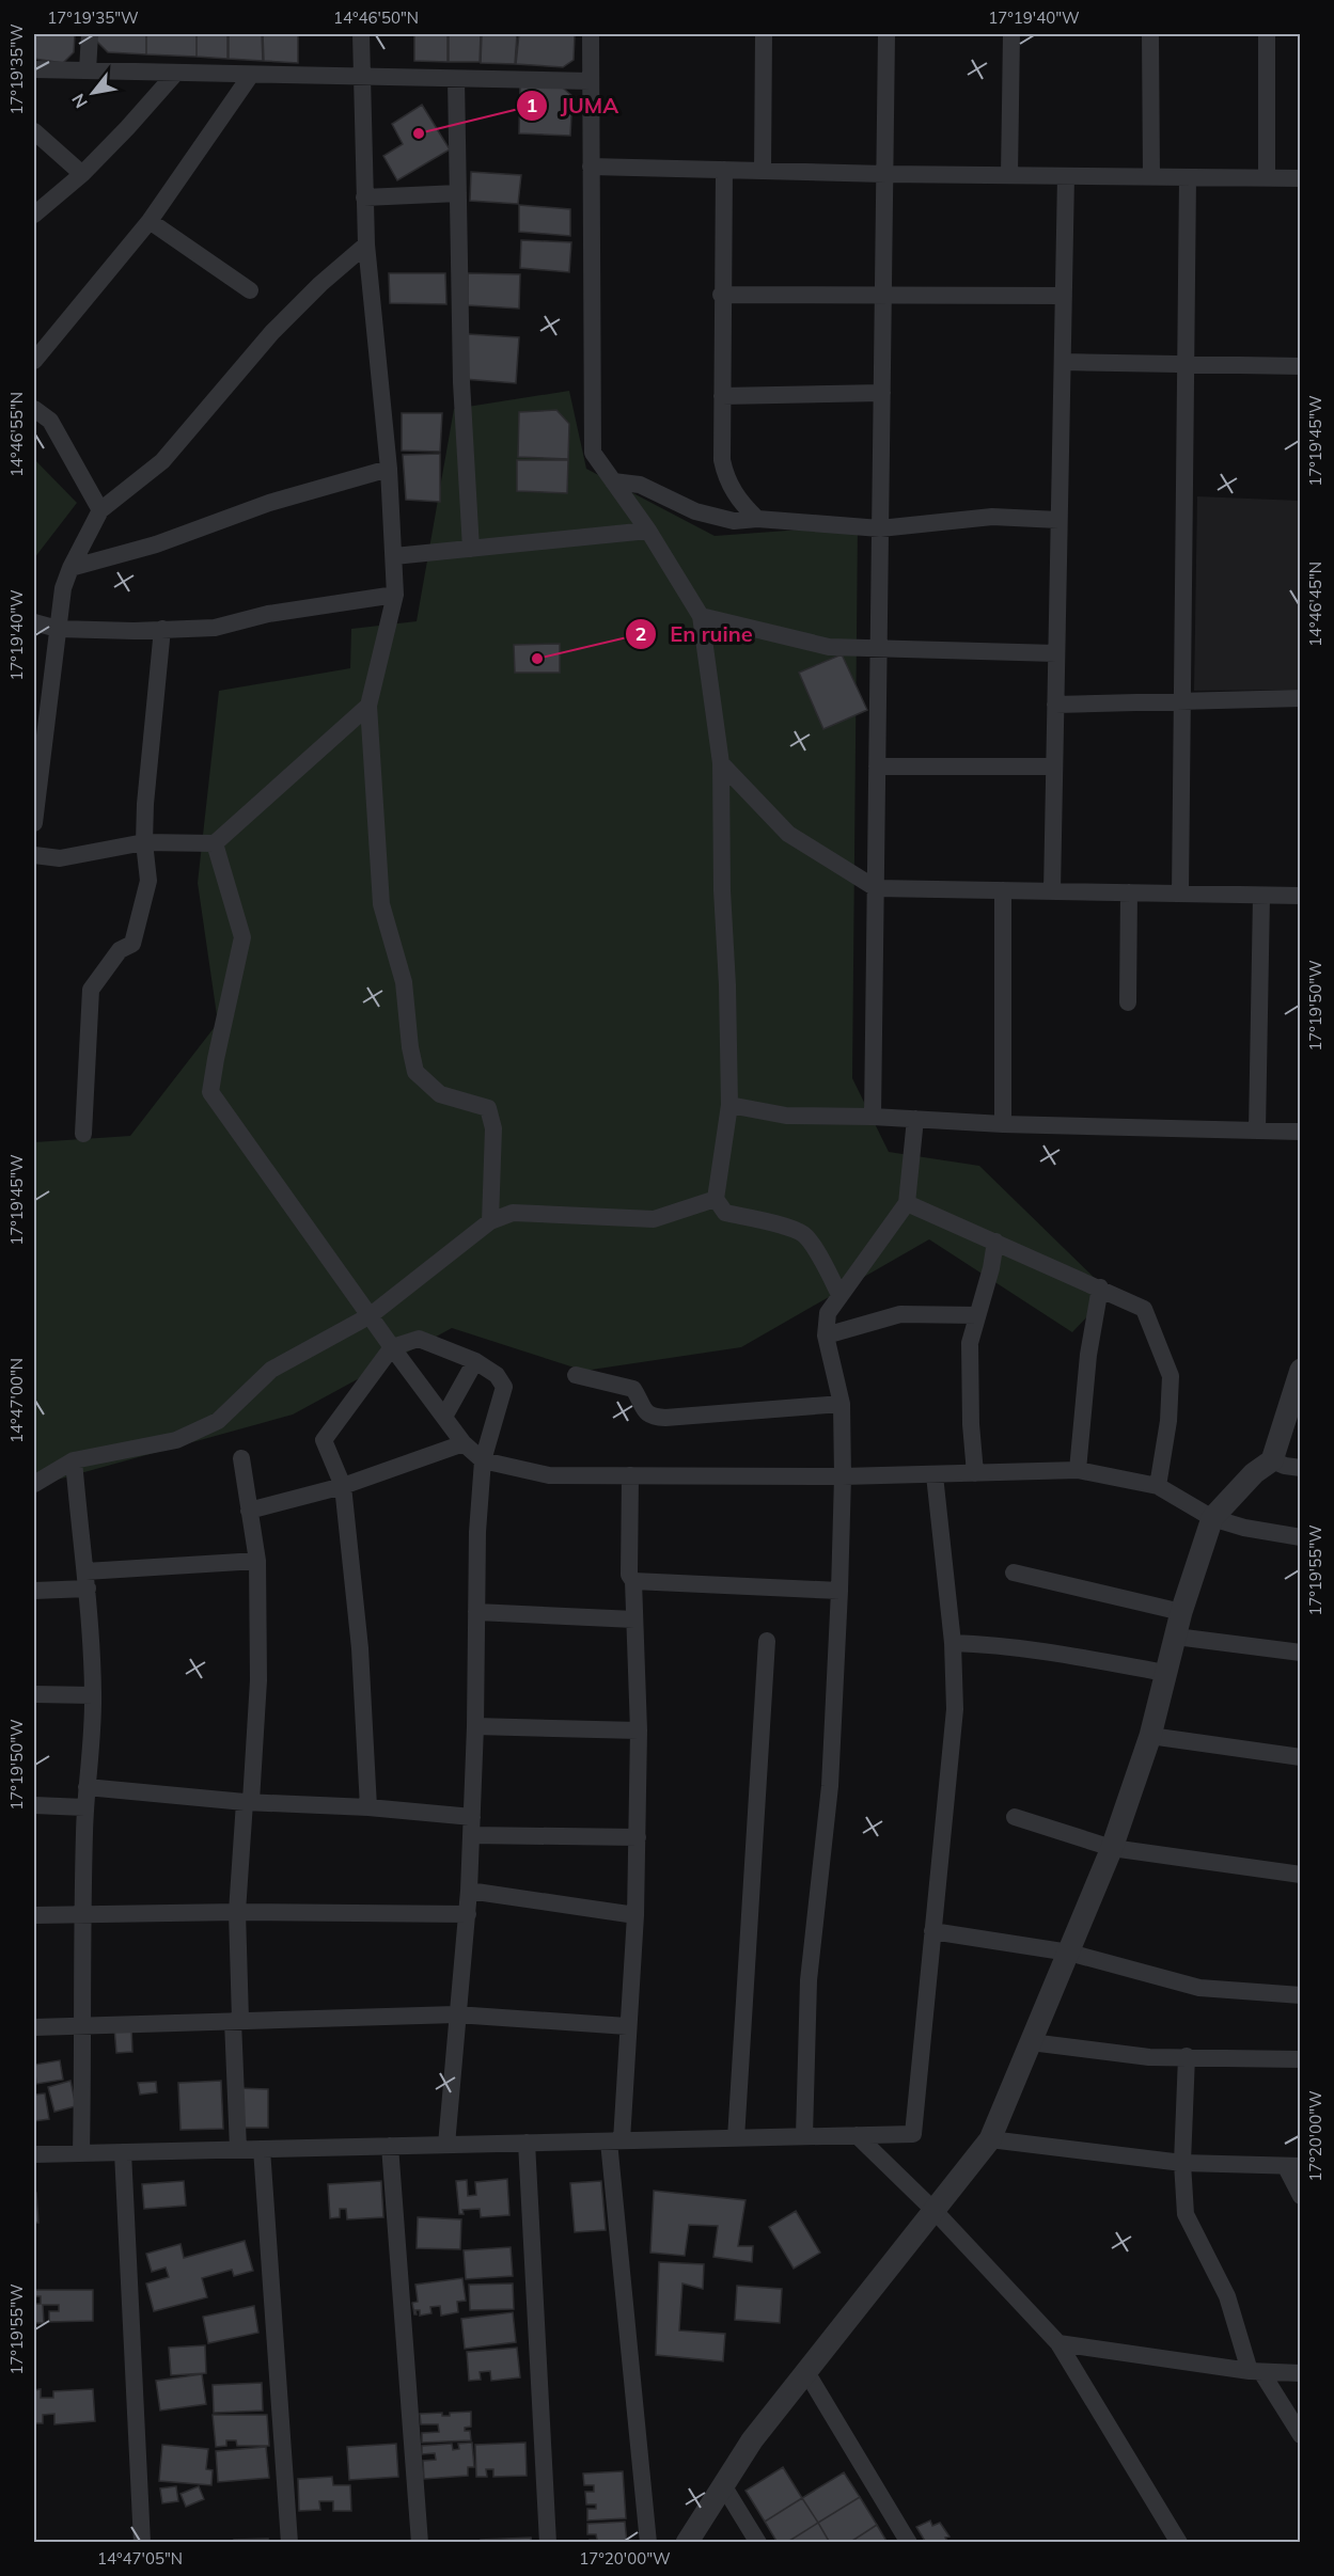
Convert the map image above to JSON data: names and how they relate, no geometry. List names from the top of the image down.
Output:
{
  "places": ["JUMA", "En ruine"],
  "north": "bottom left",
  "coordinates": [
    "17°19'35\"W",
    "14°46'50\"N",
    "17°19'40\"W",
    "14°46'55\"N",
    "17°19'45\"W",
    "14°46'45\"N",
    "17°19'50\"W",
    "14°47'00\"N",
    "17°19'55\"W",
    "17°20'00\"W",
    "14°47'05\"N"
  ]
}
